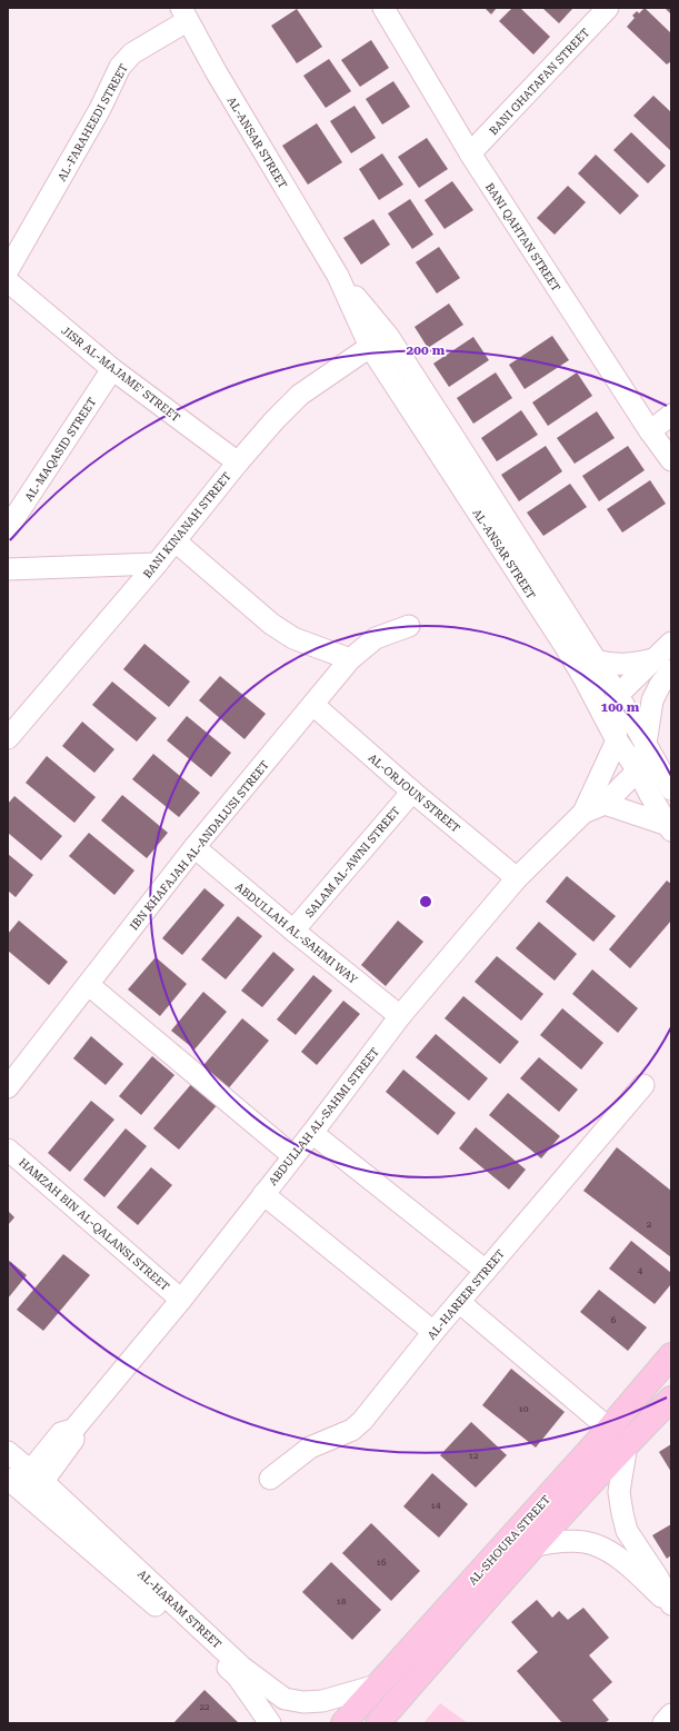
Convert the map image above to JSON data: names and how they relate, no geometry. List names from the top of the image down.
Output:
{
  "streets": {
    "main road": ["AL-SHOURA STREET"],
    "street": [
      "BANI GHATAFAN STREET",
      "AL-FARAHEEDI STREET",
      "AL-ANSAR STREET",
      "BANI QAHTAN STREET",
      "JISR AL-MAJAME' STREET",
      "AL-MAQASID STREET",
      "BANI KINANAH STREET",
      "AL-ORJOUN STREET",
      "IBN KHAFAJAH AL-ANDALUSI STREET",
      "SALAM AL-AWNI STREET",
      "ABDULLAH AL-SAHMI WAY",
      "ABDULLAH AL-SAHMI STREET",
      "HAMZAH BIN AL-QALANSI STREET",
      "AL-HAREER STREET",
      "AL-HARAM STREET"
    ]
  },
  "crossings": [
    ["BANI GHATAFAN STREET", "BANI QAHTAN STREET"],
    ["AL-FARAHEEDI STREET", "AL-ANSAR STREET"],
    ["AL-ANSAR STREET", "BANI KINANAH STREET"],
    ["AL-ANSAR STREET", "ABDULLAH AL-SAHMI STREET"],
    ["JISR AL-MAJAME' STREET", "AL-MAQASID STREET"],
    ["JISR AL-MAJAME' STREET", "BANI KINANAH STREET"],
    ["AL-ORJOUN STREET", "IBN KHAFAJAH AL-ANDALUSI STREET"],
    ["AL-ORJOUN STREET", "SALAM AL-AWNI STREET"],
    ["AL-ORJOUN STREET", "ABDULLAH AL-SAHMI STREET"],
    ["IBN KHAFAJAH AL-ANDALUSI STREET", "ABDULLAH AL-SAHMI WAY"],
    ["SALAM AL-AWNI STREET", "ABDULLAH AL-SAHMI WAY"],
    ["ABDULLAH AL-SAHMI WAY", "ABDULLAH AL-SAHMI STREET"],
    ["ABDULLAH AL-SAHMI STREET", "HAMZAH BIN AL-QALANSI STREET"],
    ["ABDULLAH AL-SAHMI STREET", "AL-HARAM STREET"],
    ["AL-SHOURA STREET", "AL-HARAM STREET"]
  ],
  "house_numbers": [
    "2",
    "4",
    "6",
    "10",
    "12",
    "14",
    "16",
    "18",
    "22"
  ],
  "rings": ["200 m", "100 m"]
}
